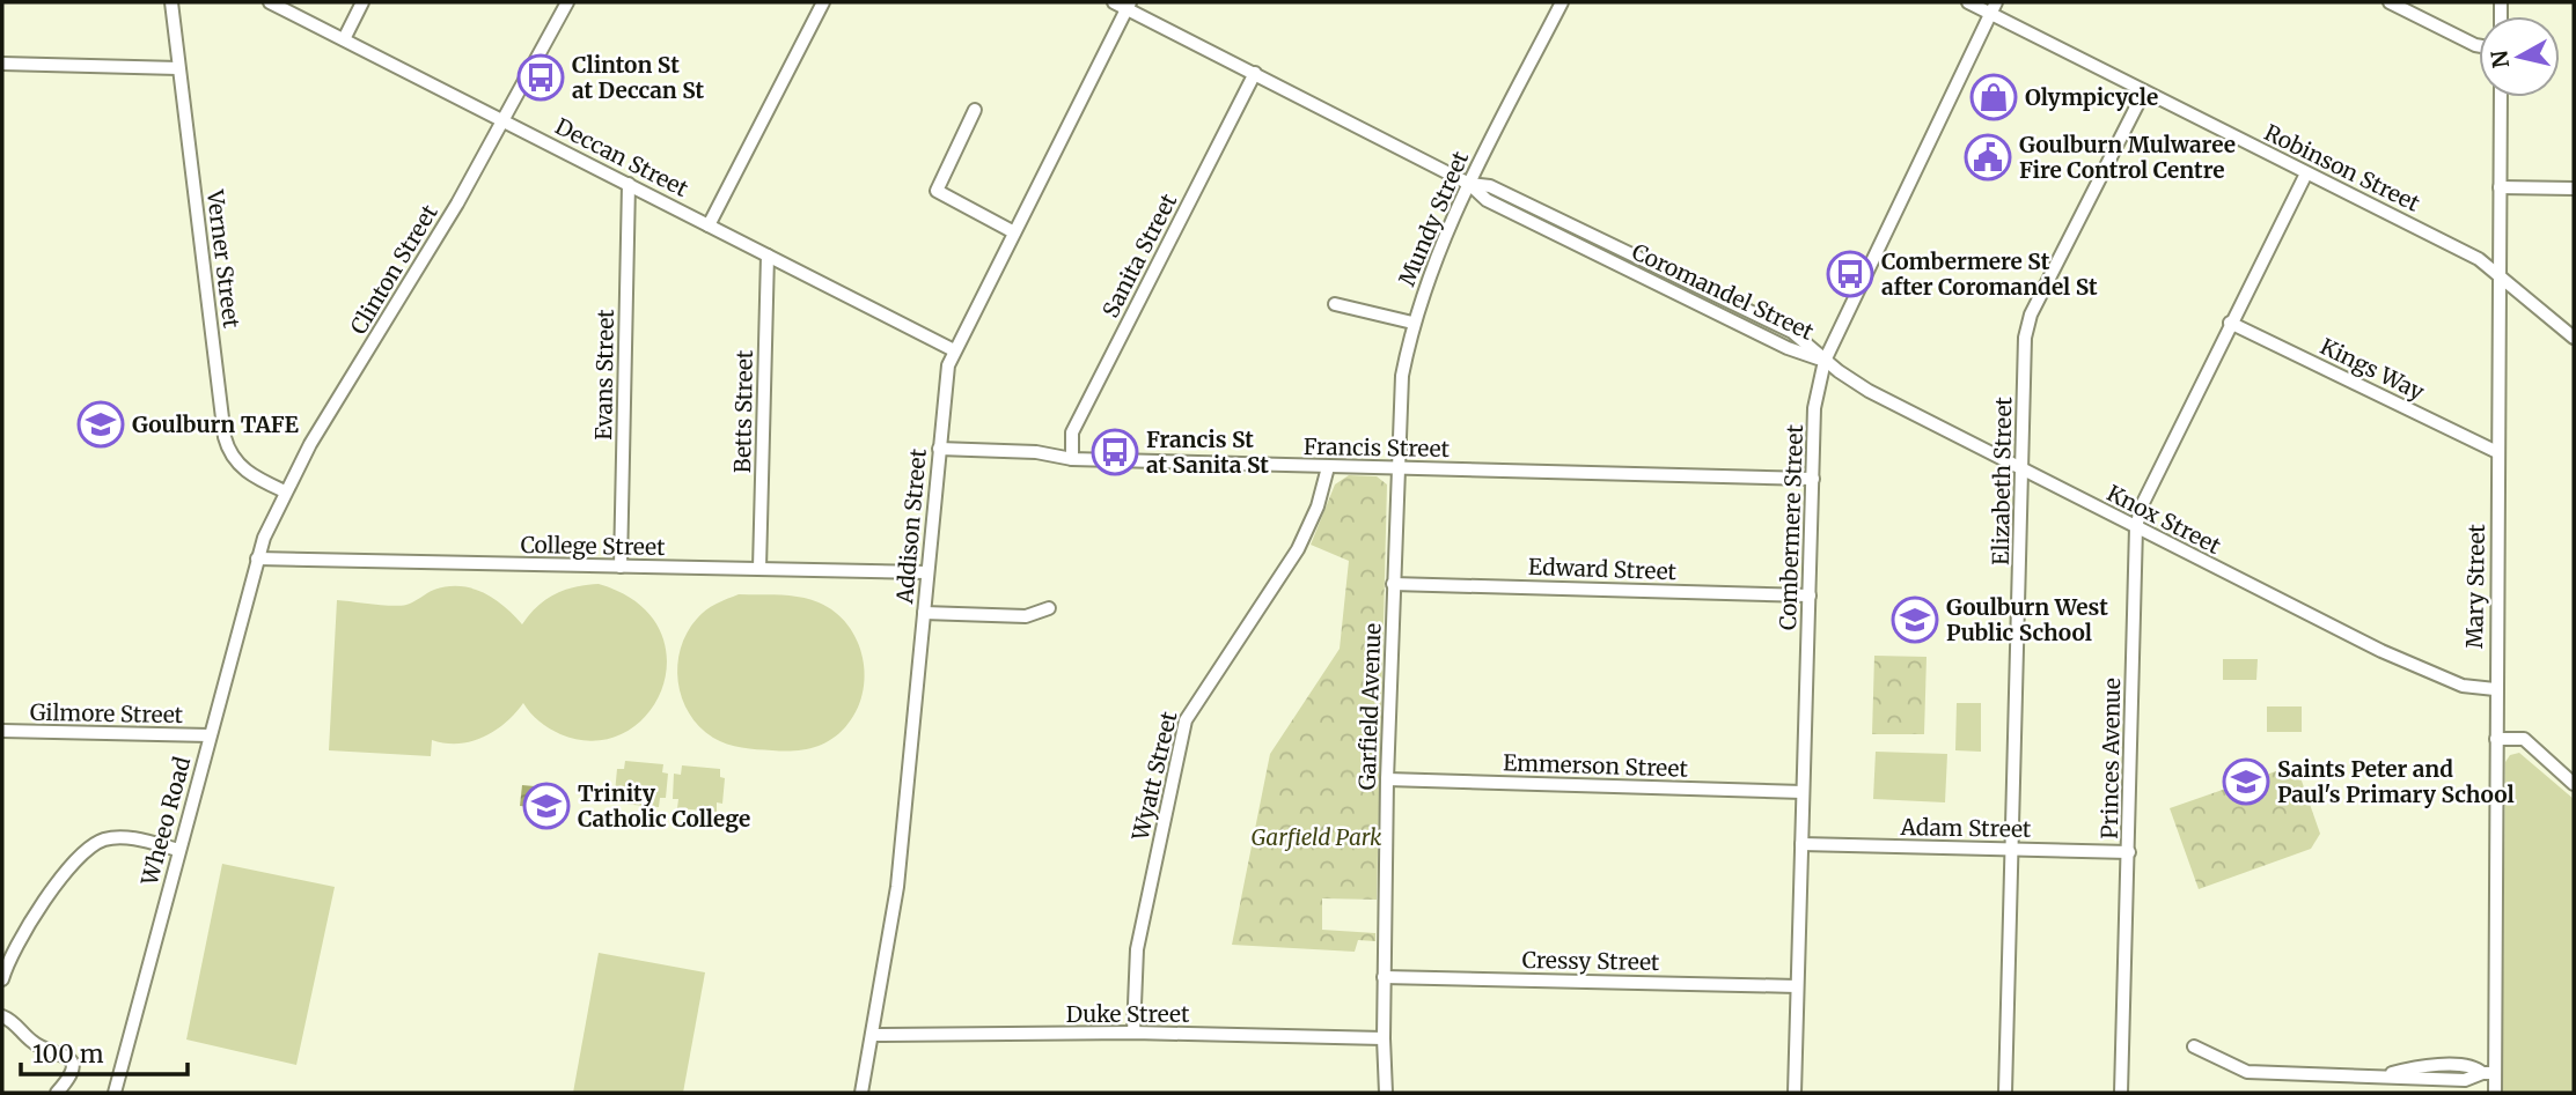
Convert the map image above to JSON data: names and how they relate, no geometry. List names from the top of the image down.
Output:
{
  "streets": {
    "street": [
      "Deccan Street",
      "Robinson Street",
      "Mundy Street",
      "Sanita Street",
      "Verner Street",
      "Clinton Street",
      "Coromandel Street",
      "Kings Way",
      "Evans Street",
      "Betts Street",
      "Francis Street",
      "Elizabeth Street",
      "Knox Street",
      "Addison Street",
      "Combermere Street",
      "College Street",
      "Edward Street",
      "Mary Street",
      "Garfield Avenue",
      "Gilmore Street",
      "Princes Avenue",
      "Emmerson Street",
      "Wyatt Street",
      "Wheeo Road",
      "Adam Street",
      "Cressy Street",
      "Duke Street"
    ]
  },
  "crossings": [
    ["Deccan Street", "Clinton Street"],
    ["Deccan Street", "Evans Street"],
    ["Deccan Street", "Betts Street"],
    ["Deccan Street", "Addison Street"],
    ["Robinson Street", "Elizabeth Street"],
    ["Robinson Street", "Combermere Street"],
    ["Robinson Street", "Mary Street"],
    ["Robinson Street", "Princes Avenue"],
    ["Mundy Street", "Coromandel Street"],
    ["Mundy Street", "Francis Street"],
    ["Mundy Street", "Garfield Avenue"],
    ["Sanita Street", "Coromandel Street"],
    ["Sanita Street", "Francis Street"],
    ["Verner Street", "Clinton Street"],
    ["Clinton Street", "College Street"],
    ["Clinton Street", "Wheeo Road"],
    ["Coromandel Street", "Knox Street"],
    ["Coromandel Street", "Addison Street"],
    ["Coromandel Street", "Combermere Street"],
    ["Kings Way", "Mary Street"],
    ["Kings Way", "Princes Avenue"],
    ["Evans Street", "College Street"],
    ["Betts Street", "College Street"],
    ["Francis Street", "Addison Street"],
    ["Francis Street", "Combermere Street"],
    ["Francis Street", "Garfield Avenue"],
    ["Francis Street", "Wyatt Street"],
    ["Elizabeth Street", "Knox Street"],
    ["Elizabeth Street", "Adam Street"],
    ["Knox Street", "Combermere Street"],
    ["Knox Street", "Mary Street"],
    ["Knox Street", "Princes Avenue"],
    ["Addison Street", "College Street"],
    ["Addison Street", "Duke Street"],
    ["Combermere Street", "Edward Street"],
    ["Combermere Street", "Emmerson Street"],
    ["Combermere Street", "Adam Street"],
    ["Combermere Street", "Cressy Street"],
    ["College Street", "Wheeo Road"],
    ["Edward Street", "Garfield Avenue"],
    ["Garfield Avenue", "Emmerson Street"],
    ["Garfield Avenue", "Cressy Street"],
    ["Garfield Avenue", "Duke Street"],
    ["Gilmore Street", "Wheeo Road"],
    ["Princes Avenue", "Adam Street"],
    ["Wyatt Street", "Duke Street"]
  ],
  "parks": ["Garfield Park"],
  "places": {
    "bus stop": ["Clinton St at Deccan St", "Combermere St after Coromandel St", "Francis St at Sanita St"],
    "shop": ["Olympicycle"],
    "public building": ["Goulburn Mulwaree Fire Control Centre"],
    "school or university": [
      "Goulburn TAFE",
      "Goulburn West Public School",
      "Saints Peter and Paul's Primary School",
      "Trinity Catholic College"
    ]
  },
  "scale_bar": "100 m",
  "north": "left"
}
